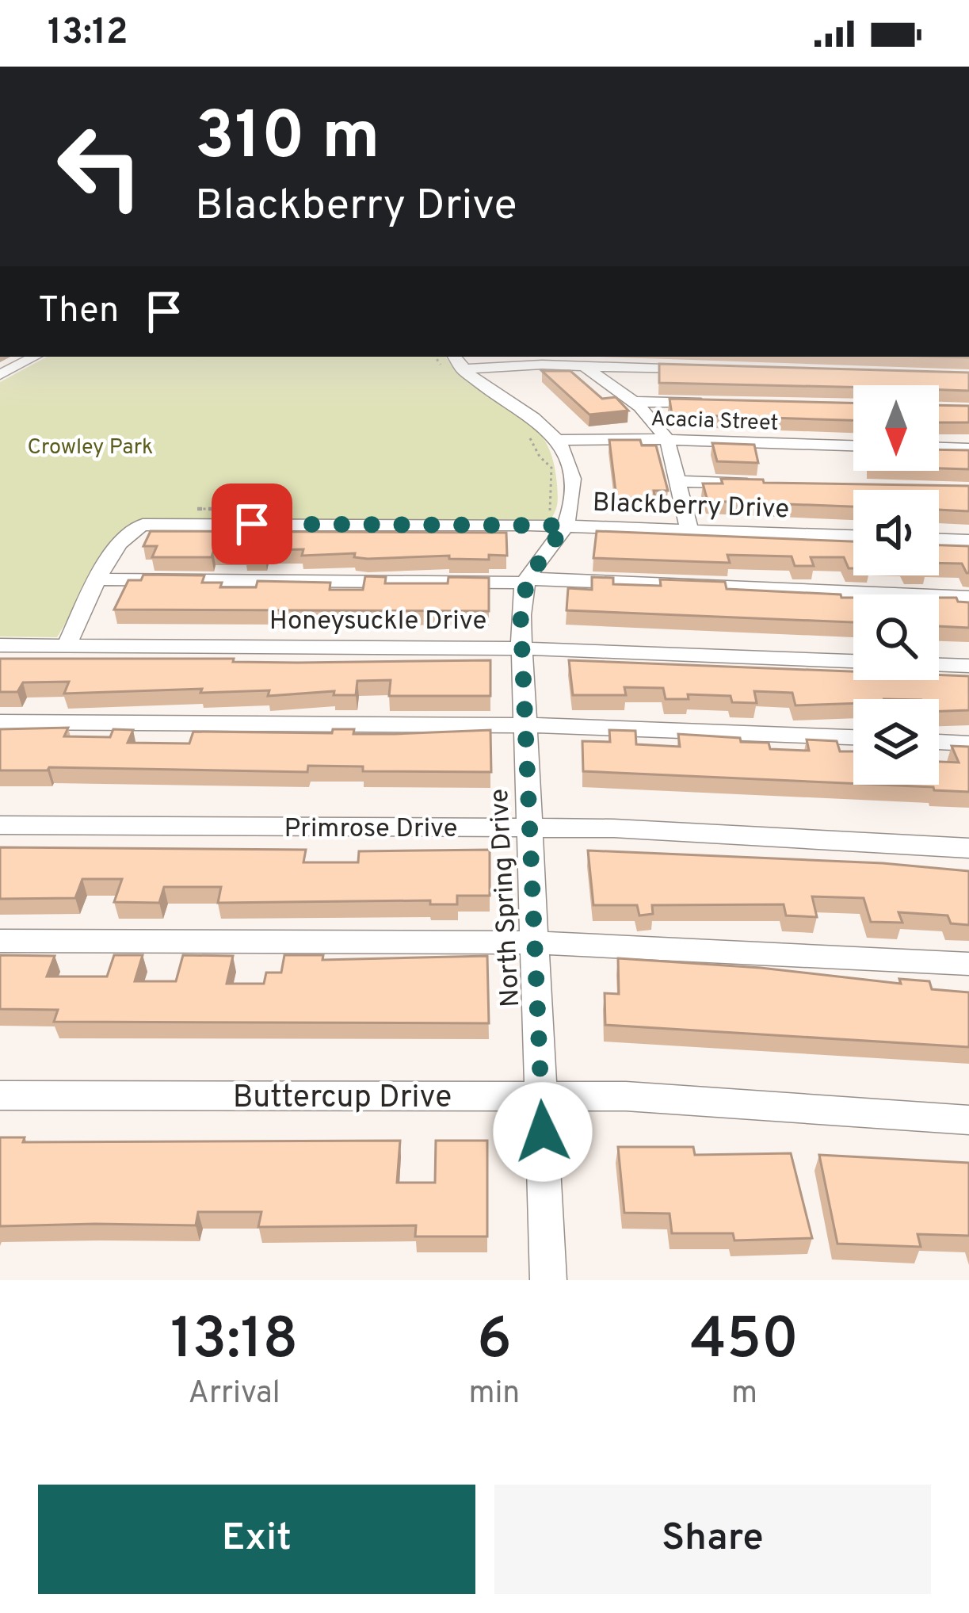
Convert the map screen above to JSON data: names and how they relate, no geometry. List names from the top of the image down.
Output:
{
  "streets": {
    "street": [
      "Acacia Street",
      "Blackberry Drive",
      "Honeysuckle Drive",
      "Primrose Drive",
      "North Spring Drive",
      "Buttercup Drive"
    ]
  },
  "crossings": [
    ["Acacia Street", "North Spring Drive"],
    ["Blackberry Drive", "Honeysuckle Drive"],
    ["Blackberry Drive", "North Spring Drive"],
    ["Honeysuckle Drive", "North Spring Drive"],
    ["Primrose Drive", "North Spring Drive"],
    ["North Spring Drive", "Buttercup Drive"]
  ],
  "parks": ["Crowley Park"],
  "north": "bottom",
  "page": {
    "status": "13:12",
    "turn": ["310 m", "Blackberry Drive"],
    "then": "Then",
    "eta": [
      "13:18",
      "Arrival",
      "6",
      "min",
      "450",
      "m"
    ],
    "buttons": ["Exit", "Share"]
  }
}
